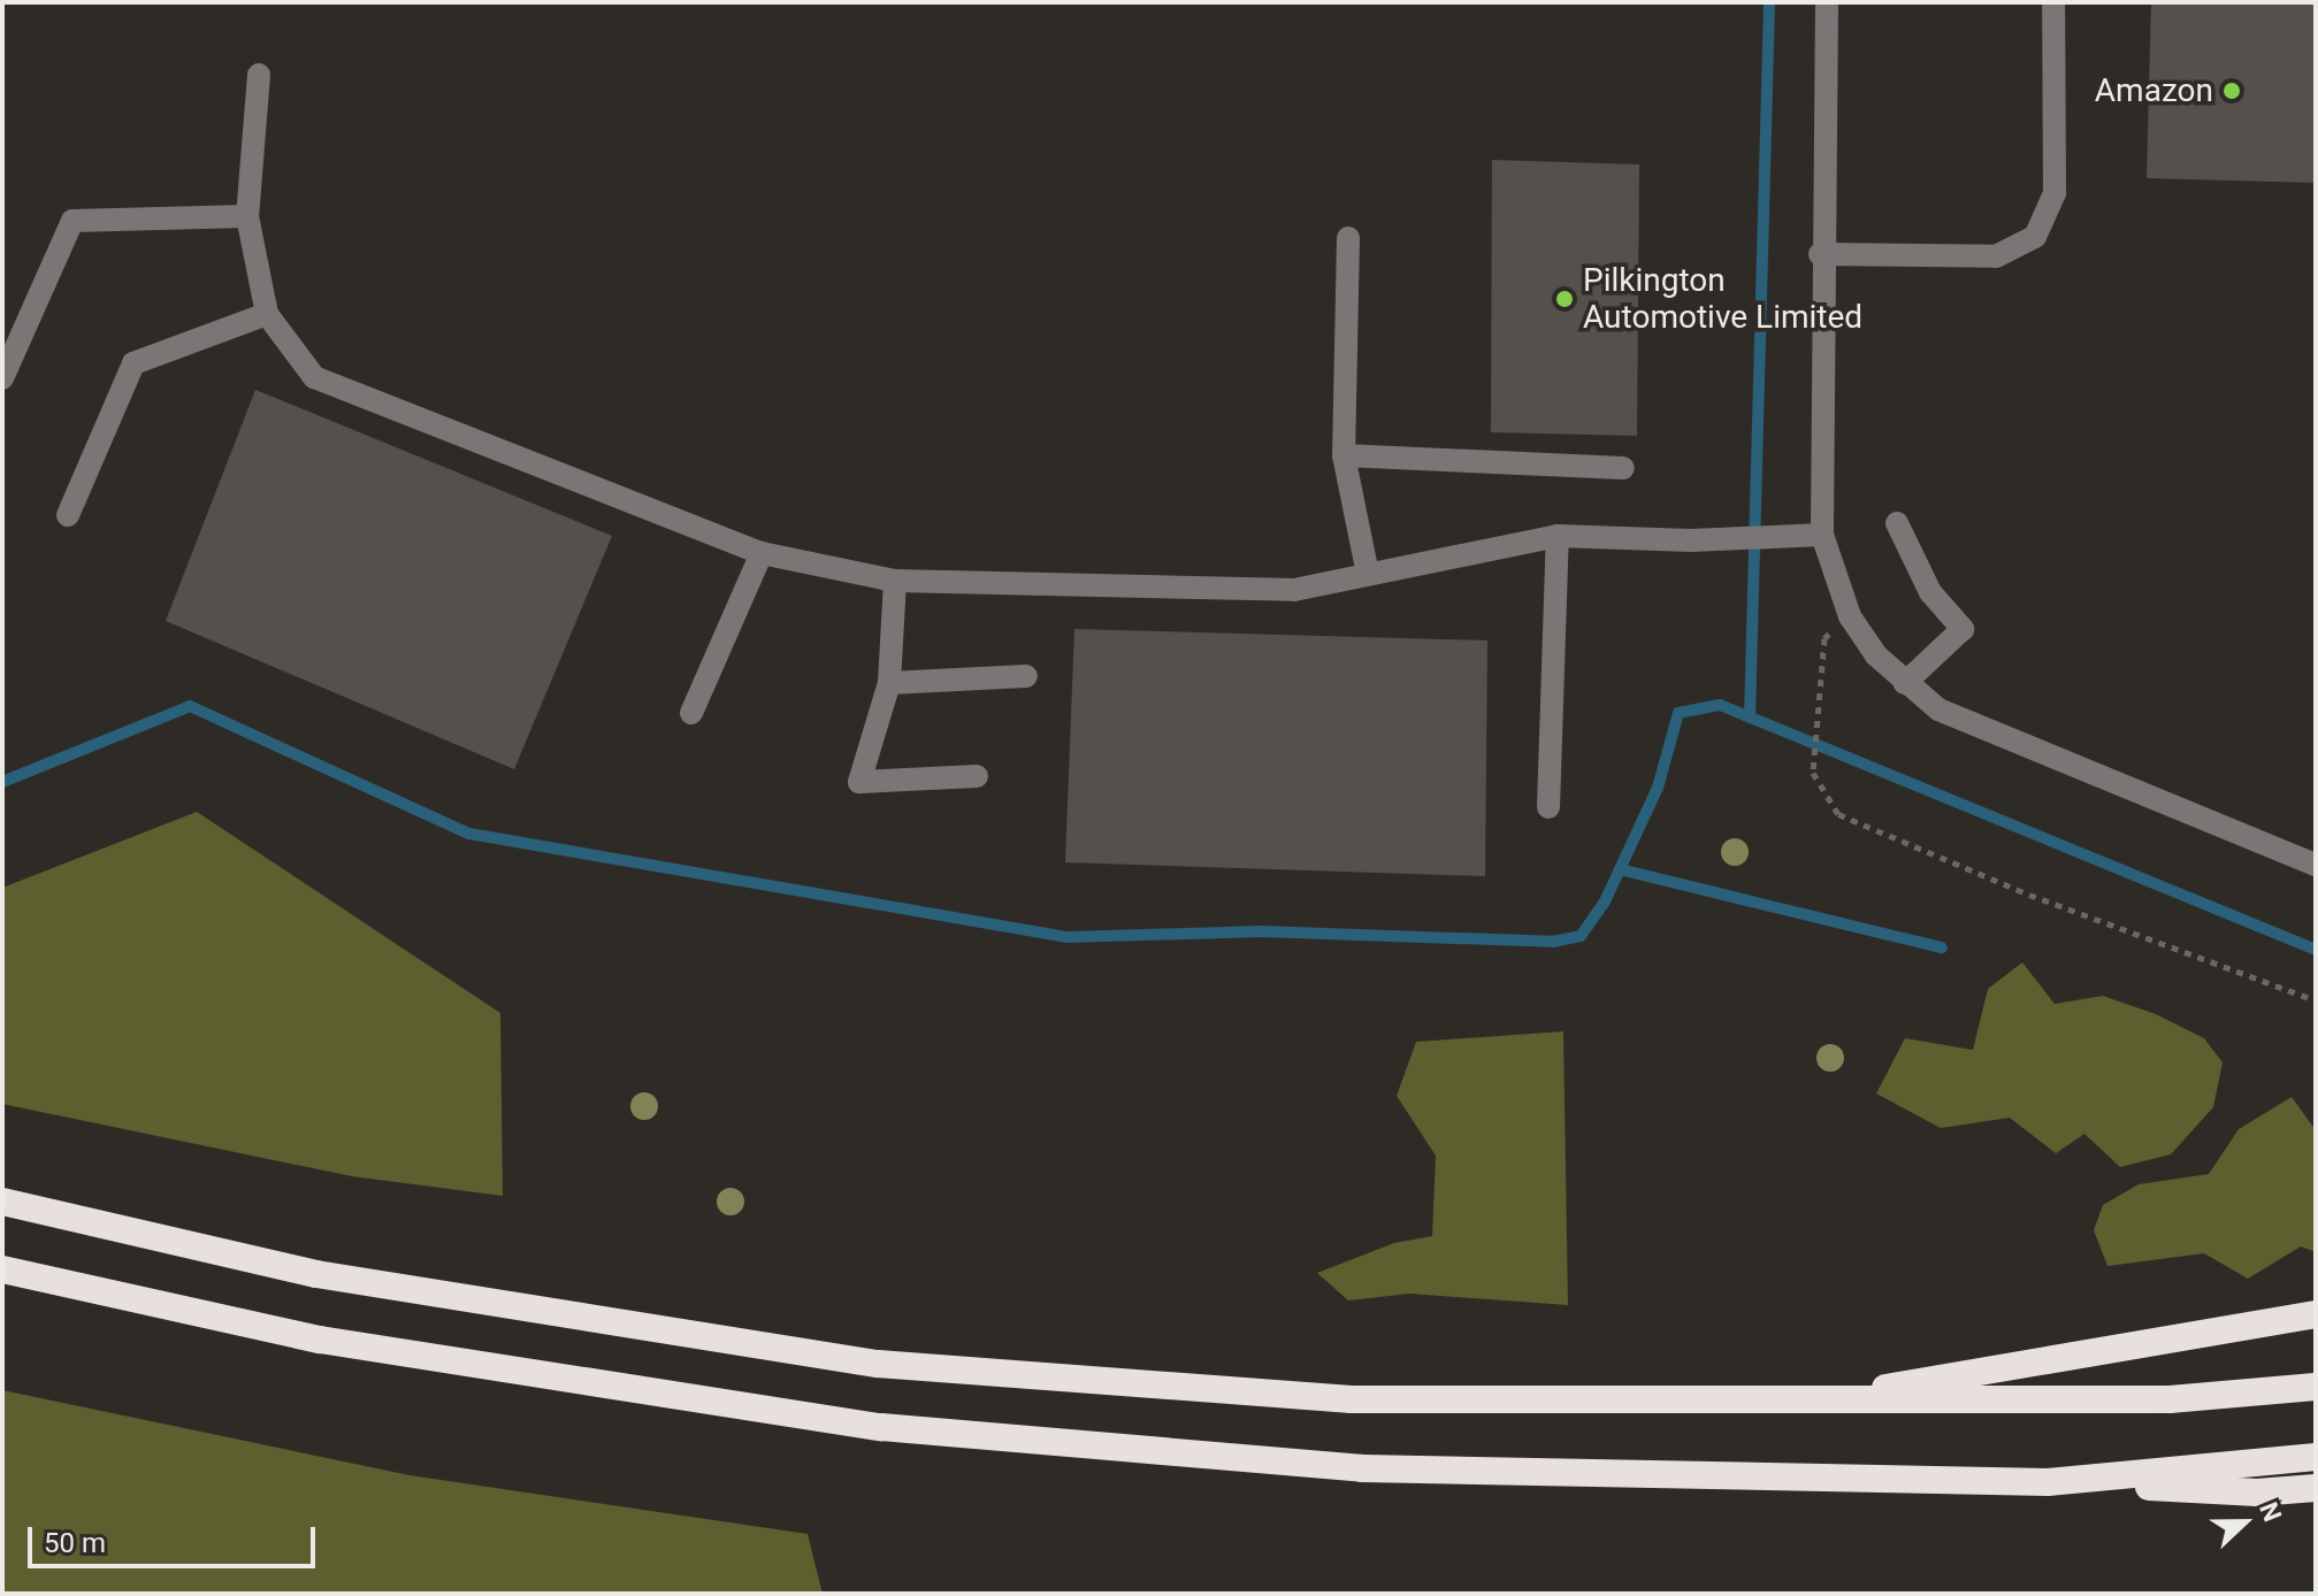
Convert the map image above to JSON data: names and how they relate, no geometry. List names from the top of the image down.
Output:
{
  "places": ["Amazon", "Pilkington Automotive Limited"],
  "scale_bar": "50 m",
  "north": "right"
}
